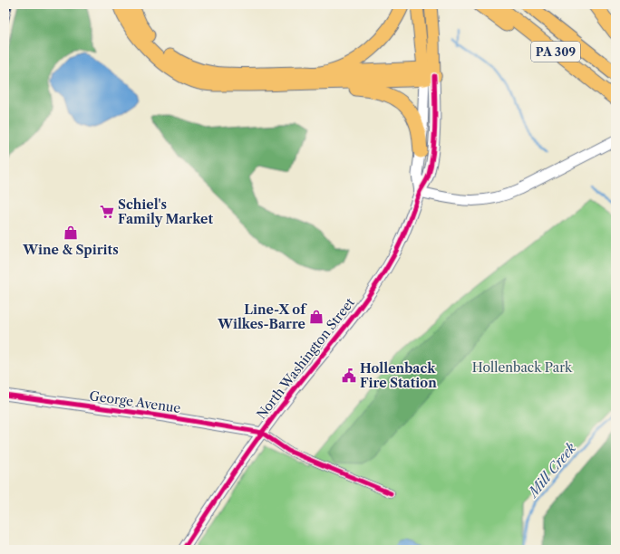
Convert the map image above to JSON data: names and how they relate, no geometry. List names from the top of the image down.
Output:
{
  "streets": {
    "highway": ["PA 309"],
    "street": ["North Washington Street", "George Avenue"]
  },
  "crossings": [
    ["North Washington Street", "George Avenue"]
  ],
  "water": ["Mill Creek"],
  "parks": ["Hollenback Park"],
  "places": {
    "supermarket": ["Schiel's Family Market"],
    "shop": ["Wine & Spirits", "Line-X of Wilkes-Barre"],
    "public building": ["Hollenback Fire Station"]
  }
}
